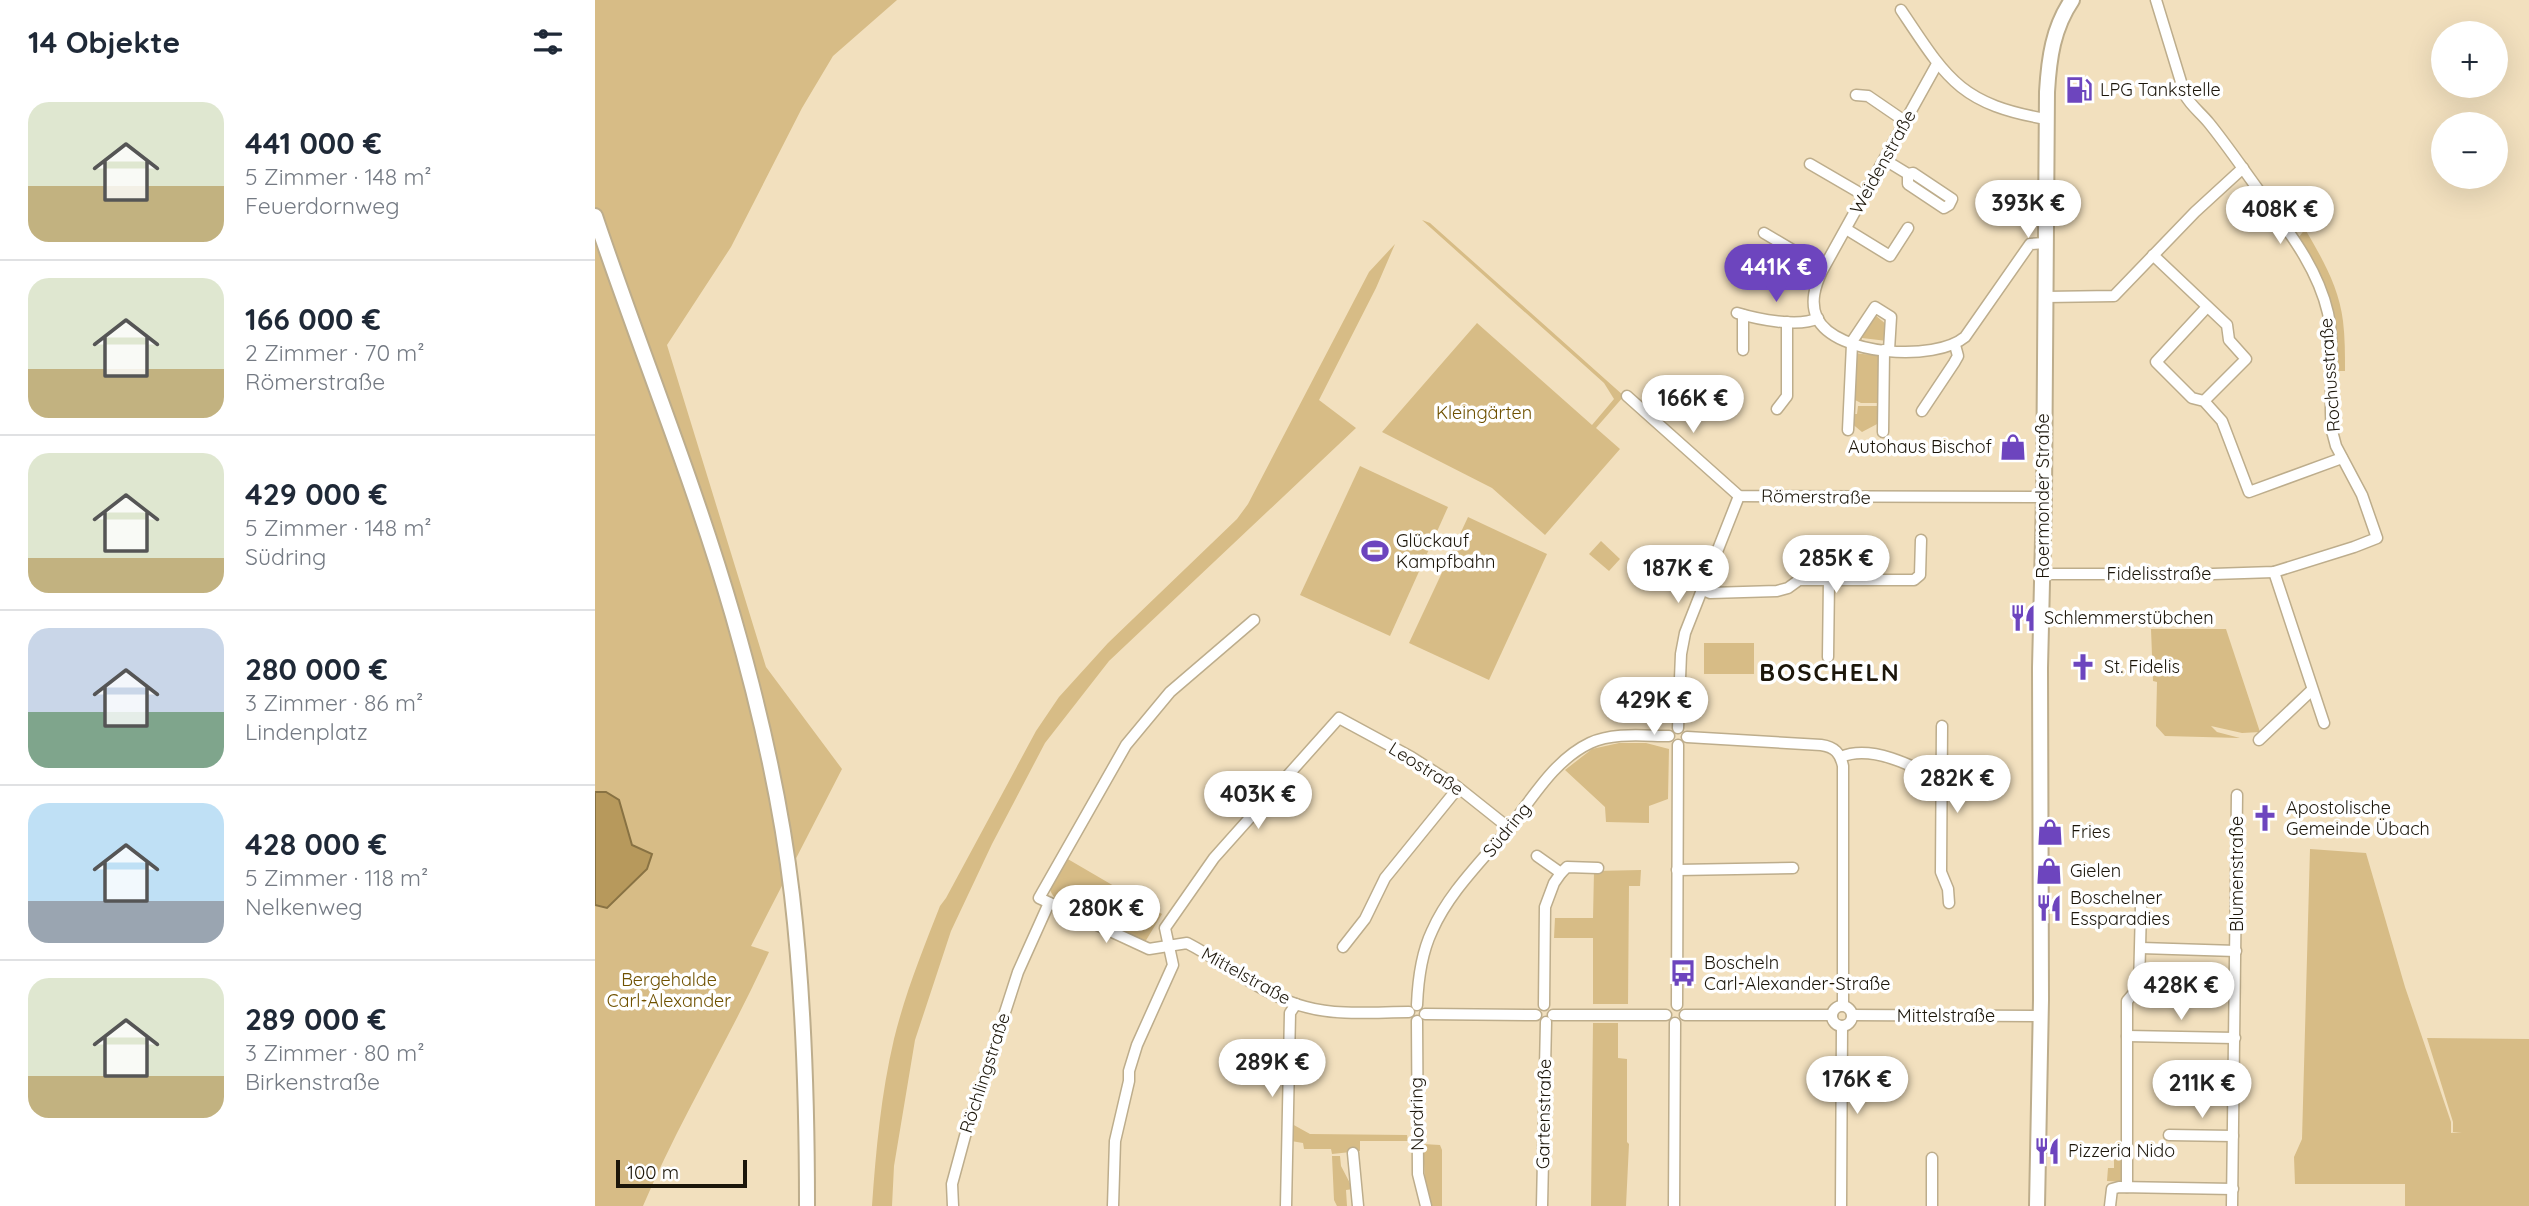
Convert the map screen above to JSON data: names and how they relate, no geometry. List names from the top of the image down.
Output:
{
  "streets": {
    "main road": ["Roermonder Straße"],
    "street": [
      "Weidenstraße",
      "Rochusstraße",
      "Römerstraße",
      "Fidelisstraße",
      "Leostraße",
      "Südring",
      "Blumenstraße",
      "Mittelstraße",
      "Röchlingstraße",
      "Nordring",
      "Gartenstraße"
    ]
  },
  "crossings": [
    ["Rochusstraße", "Fidelisstraße"],
    ["Roermonder Straße", "Römerstraße"],
    ["Roermonder Straße", "Fidelisstraße"],
    ["Roermonder Straße", "Mittelstraße"],
    ["Leostraße", "Südring"],
    ["Leostraße", "Mittelstraße"],
    ["Südring", "Mittelstraße"],
    ["Mittelstraße", "Röchlingstraße"]
  ],
  "districts": ["BOSCHELN"],
  "parks": ["Kleingärten", "Bergehalde Carl-Alexander"],
  "places": {
    "fuel station": ["LPG Tankstelle"],
    "shop": ["Autohaus Bischof", "Fries", "Gielen"],
    "sports": ["Glückauf Kampfbahn"],
    "restaurant": ["Schlemmerstübchen", "Boschelner Essparadies", "Pizzeria Nido"],
    "church": ["St. Fidelis", "Apostolische Gemeinde Übach"],
    "bus stop": ["Boscheln Carl-Alexander-Straße"]
  },
  "scale_bar": "100 m",
  "page": {
    "heading": "14 Objekte",
    "map_buttons": ["+", "−"],
    "list": [
      {
        "name": "441 000 €",
        "note": "5 Zimmer · 148 m² · Feuerdornweg"
      },
      {
        "name": "166 000 €",
        "note": "2 Zimmer · 70 m² · Römerstraße"
      },
      {
        "name": "429 000 €",
        "note": "5 Zimmer · 148 m² · Südring"
      },
      {
        "name": "280 000 €",
        "note": "3 Zimmer · 86 m² · Lindenplatz"
      },
      {
        "name": "428 000 €",
        "note": "5 Zimmer · 118 m² · Nelkenweg"
      },
      {
        "name": "289 000 €",
        "note": "3 Zimmer · 80 m² · Birkenstraße"
      }
    ],
    "price": [
      "393K €",
      "408K €",
      "441K €",
      "166K €",
      "285K €",
      "187K €",
      "429K €",
      "282K €",
      "403K €",
      "280K €",
      "428K €",
      "289K €",
      "176K €",
      "211K €"
    ],
    "scale": "100 m"
  }
}
